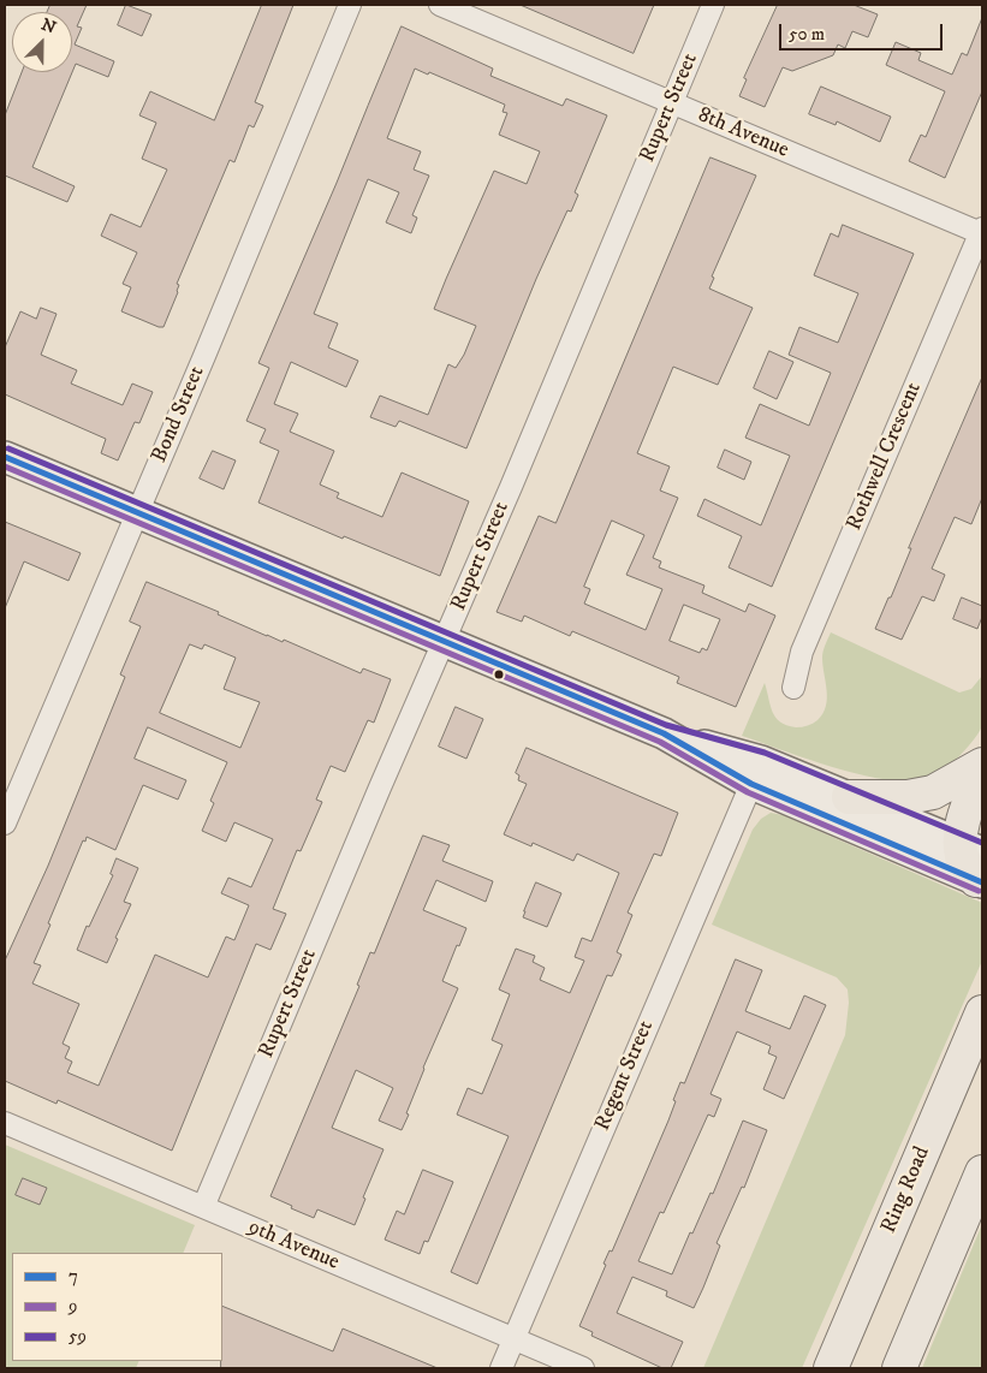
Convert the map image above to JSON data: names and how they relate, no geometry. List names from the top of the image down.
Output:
{
  "streets": {
    "highway": ["Ring Road"],
    "street": [
      "Rupert Street",
      "8th Avenue",
      "Bond Street",
      "Rothwell Crescent",
      "Regent Street",
      "9th Avenue"
    ]
  },
  "crossings": [
    ["Rupert Street", "8th Avenue"],
    ["Rupert Street", "9th Avenue"],
    ["8th Avenue", "Rothwell Crescent"],
    ["Regent Street", "9th Avenue"]
  ],
  "lines": ["transit line 59", "transit line 7", "transit line 9"],
  "legend": ["7", "9", "59"],
  "scale_bar": "50 m",
  "north": "top right"
}
